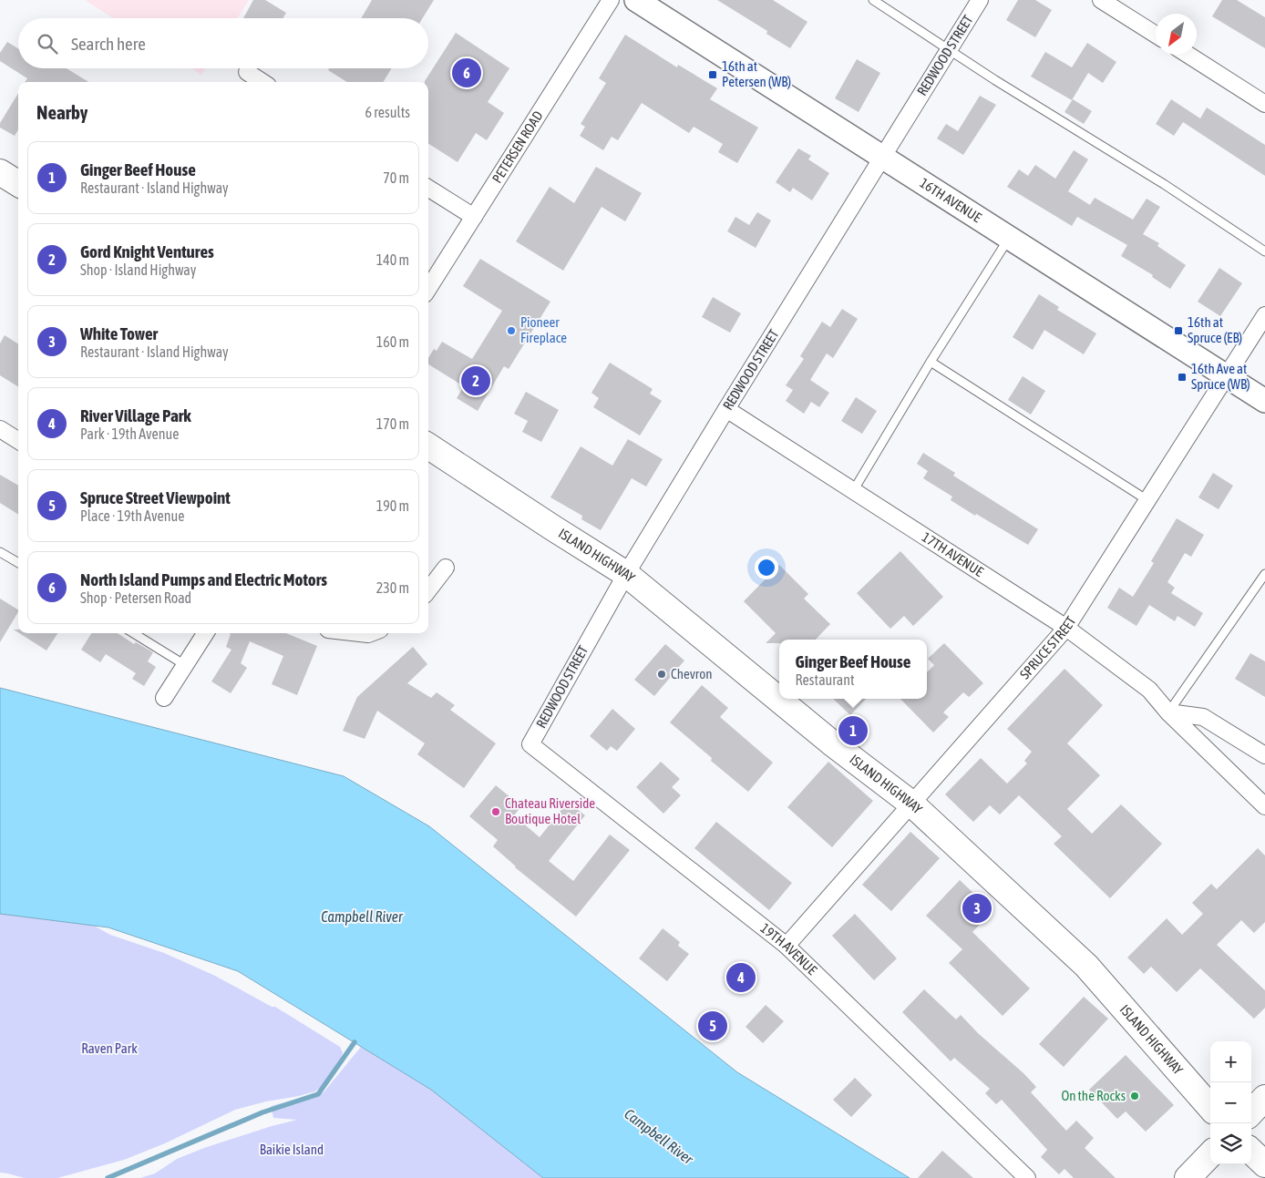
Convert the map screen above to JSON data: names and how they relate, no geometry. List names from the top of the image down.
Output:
{
  "streets": {
    "main road": ["ISLAND HIGHWAY"],
    "street": [
      "REDWOOD STREET",
      "PETERSEN ROAD",
      "16TH AVENUE",
      "17TH AVENUE",
      "SPRUCE STREET",
      "19TH AVENUE"
    ]
  },
  "crossings": [
    ["REDWOOD STREET", "16TH AVENUE"],
    ["REDWOOD STREET", "17TH AVENUE"],
    ["REDWOOD STREET", "ISLAND HIGHWAY"],
    ["REDWOOD STREET", "19TH AVENUE"],
    ["16TH AVENUE", "SPRUCE STREET"],
    ["17TH AVENUE", "SPRUCE STREET"],
    ["ISLAND HIGHWAY", "SPRUCE STREET"],
    ["SPRUCE STREET", "19TH AVENUE"]
  ],
  "water": ["Campbell River"],
  "parks": ["Raven Park", "Baikie Island"],
  "places": {
    "transit": ["16th at Petersen (WB)", "16th at Spruce (EB)", "16th Ave at Spruce (WB)"],
    "other": [
      "Pioneer Fireplace",
      "Chevron",
      "Chateau Riverside Boutique Hotel",
      "On the Rocks"
    ]
  },
  "north": "bottom left",
  "page": {
    "search": "Search here",
    "pins": [
      "6",
      "2",
      "1",
      "3",
      "4",
      "5"
    ],
    "heading": ["Nearby", "6 results"],
    "list": [
      {
        "mark": "1",
        "name": "Ginger Beef House",
        "note": "Restaurant · Island Highway",
        "value": "70 m"
      },
      {
        "mark": "2",
        "name": "Gord Knight Ventures",
        "note": "Shop · Island Highway",
        "value": "140 m"
      },
      {
        "mark": "3",
        "name": "White Tower",
        "note": "Restaurant · Island Highway",
        "value": "160 m"
      },
      {
        "mark": "4",
        "name": "River Village Park",
        "note": "Park · 19th Avenue",
        "value": "170 m"
      },
      {
        "mark": "5",
        "name": "Spruce Street Viewpoint",
        "note": "Place · 19th Avenue",
        "value": "190 m"
      },
      {
        "mark": "6",
        "name": "North Island Pumps and Electric Motors",
        "note": "Shop · Petersen Road",
        "value": "230 m"
      }
    ],
    "popup": ["Ginger Beef House", "Restaurant"],
    "map_buttons": ["+", "−"]
  }
}
